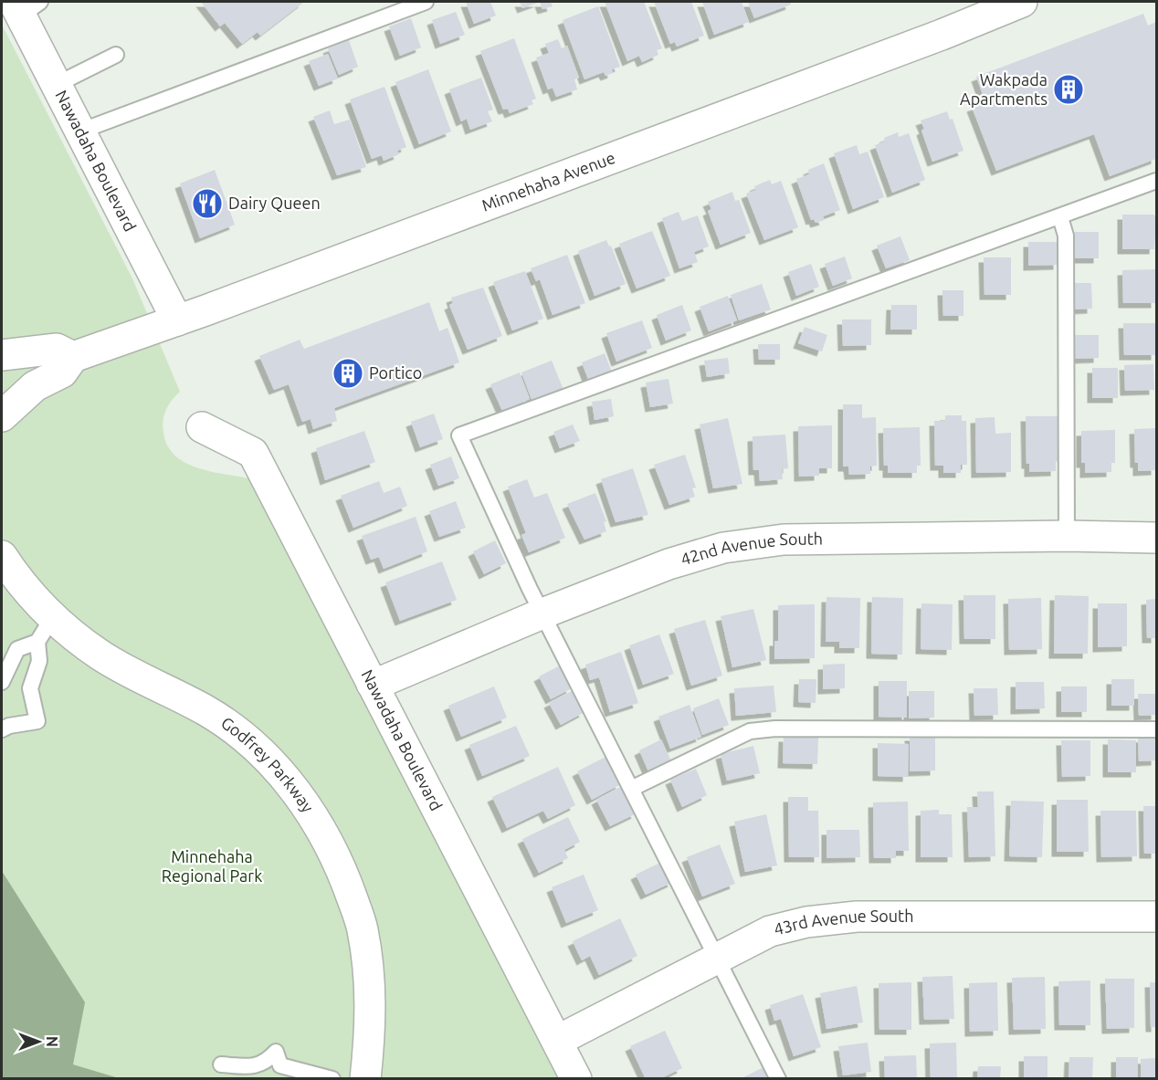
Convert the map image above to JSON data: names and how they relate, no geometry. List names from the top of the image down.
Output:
{
  "streets": {
    "street": [
      "Nawadaha Boulevard",
      "Minnehaha Avenue",
      "42nd Avenue South",
      "Godfrey Parkway",
      "43rd Avenue South"
    ]
  },
  "crossings": [
    ["Nawadaha Boulevard", "Minnehaha Avenue"],
    ["Nawadaha Boulevard", "42nd Avenue South"],
    ["Nawadaha Boulevard", "43rd Avenue South"]
  ],
  "parks": ["Minnehaha Regional Park"],
  "places": {
    "building": ["Wakpada Apartments", "Portico"],
    "restaurant": ["Dairy Queen"]
  },
  "north": "right"
}
